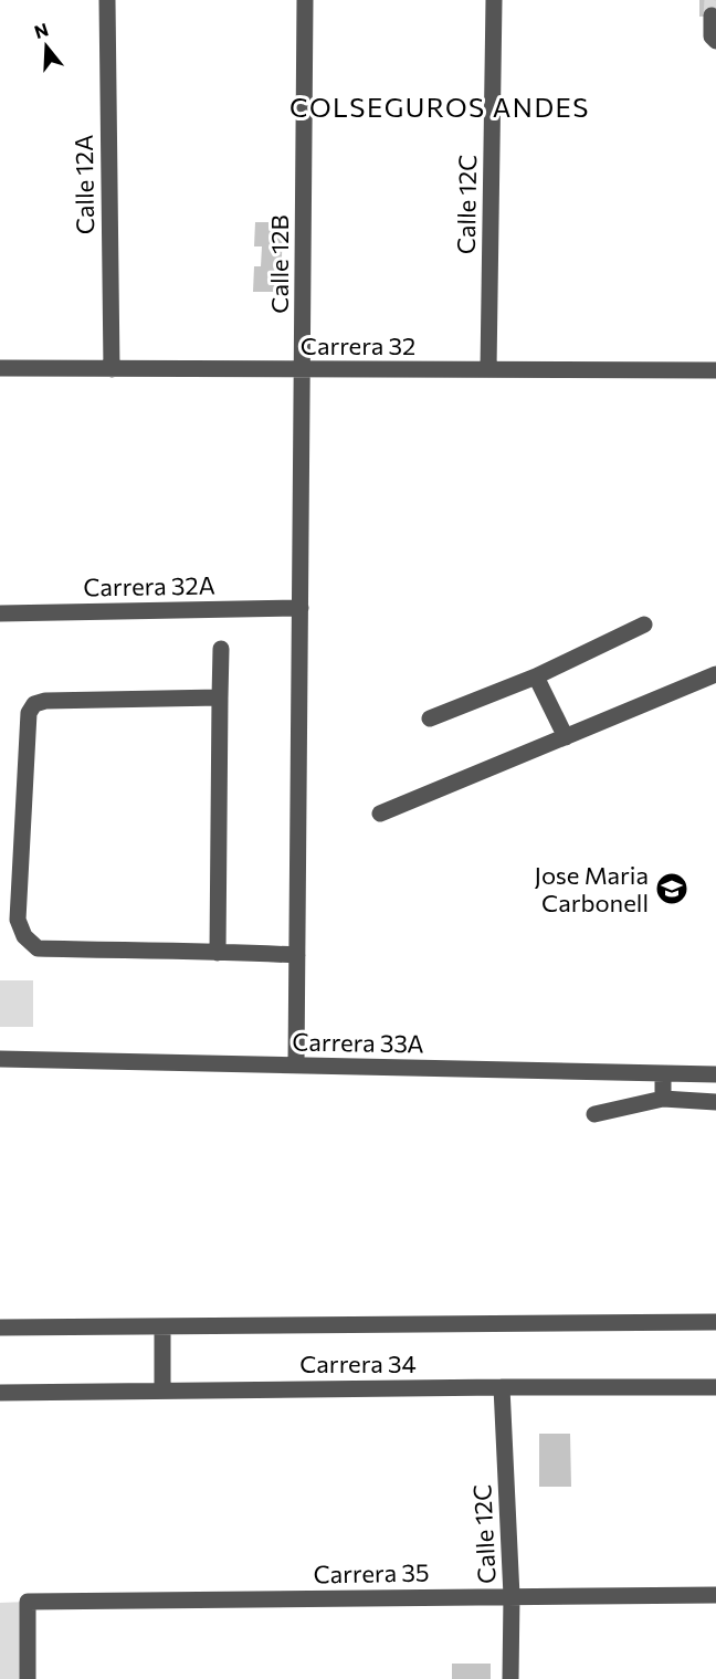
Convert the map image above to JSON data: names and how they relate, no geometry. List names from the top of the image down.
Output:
{
  "streets": {
    "street": [
      "Calle 12A",
      "Calle 12C",
      "Calle 12B",
      "Carrera 32",
      "Carrera 32A",
      "Carrera 33A",
      "Carrera 34",
      "Carrera 35"
    ]
  },
  "crossings": [
    ["Calle 12A", "Carrera 32"],
    ["Calle 12C", "Carrera 32"],
    ["Calle 12C", "Carrera 34"],
    ["Calle 12C", "Carrera 35"],
    ["Calle 12B", "Carrera 32"],
    ["Calle 12B", "Carrera 32A"],
    ["Calle 12B", "Carrera 33A"]
  ],
  "districts": ["COLSEGUROS ANDES"],
  "places": {
    "school or university": ["Jose Maria Carbonell"]
  },
  "north": "top"
}
